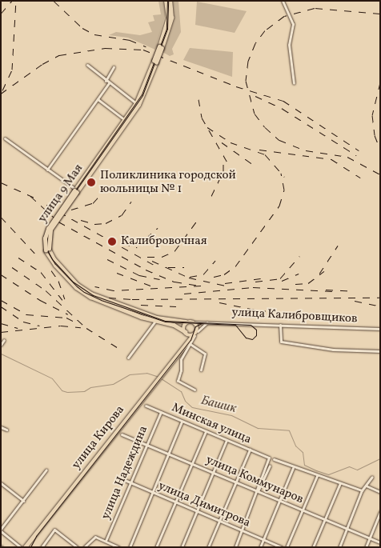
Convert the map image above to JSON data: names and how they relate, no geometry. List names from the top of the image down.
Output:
{
  "streets": {
    "main road": ["улица 9 Мая", "улица Кирова"],
    "street": [
      "улица Калибровщиков",
      "Минская улица",
      "улица Надеждина",
      "улица Коммунаров",
      "улица Димитрова"
    ]
  },
  "crossings": [
    ["Минская улица", "улица Надеждина"],
    ["улица Надеждина", "улица Коммунаров"],
    ["улица Надеждина", "улица Димитрова"]
  ],
  "water": ["Башик"],
  "places": ["Поликлиника городской юольницы № 1", "Калибровочная"]
}
